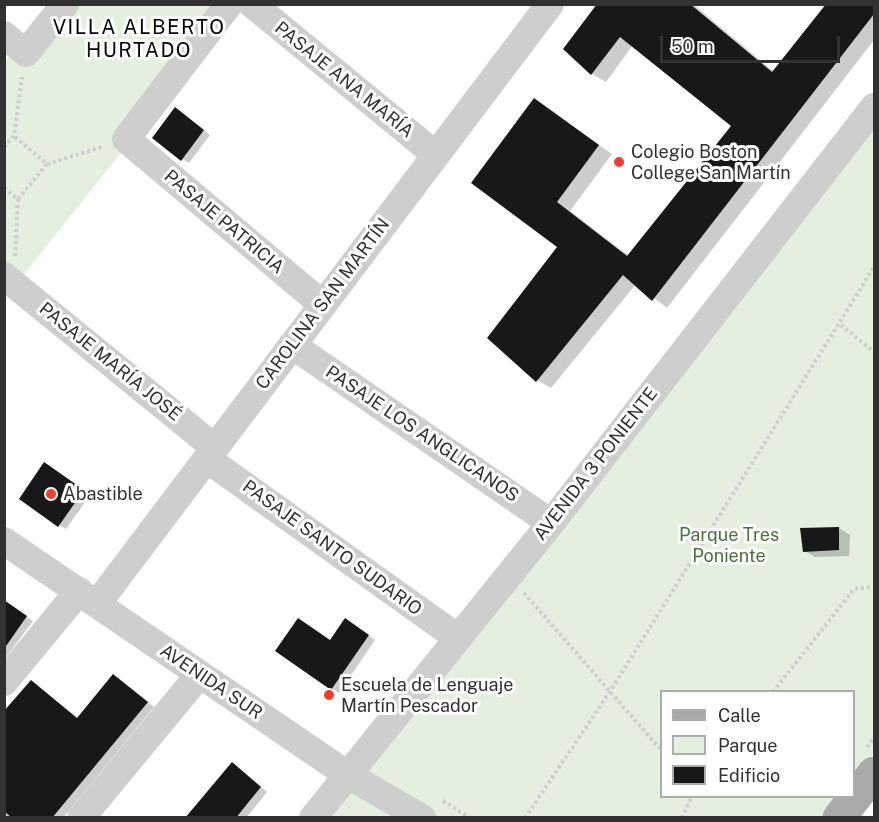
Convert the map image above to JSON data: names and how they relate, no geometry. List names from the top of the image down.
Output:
{
  "streets": {
    "street": [
      "PASAJE ANA MARÍA",
      "PASAJE PATRICIA",
      "CAROLINA SAN MARTÍN",
      "PASAJE MARÍA JOSÉ",
      "PASAJE LOS ANGLICANOS",
      "AVENIDA 3 PONIENTE",
      "PASAJE SANTO SUDARIO",
      "AVENIDA SUR"
    ]
  },
  "crossings": [
    ["PASAJE ANA MARÍA", "CAROLINA SAN MARTÍN"],
    ["PASAJE PATRICIA", "CAROLINA SAN MARTÍN"],
    ["CAROLINA SAN MARTÍN", "PASAJE MARÍA JOSÉ"],
    ["CAROLINA SAN MARTÍN", "PASAJE LOS ANGLICANOS"],
    ["CAROLINA SAN MARTÍN", "PASAJE SANTO SUDARIO"],
    ["CAROLINA SAN MARTÍN", "AVENIDA SUR"],
    ["PASAJE MARÍA JOSÉ", "PASAJE SANTO SUDARIO"],
    ["PASAJE LOS ANGLICANOS", "AVENIDA 3 PONIENTE"],
    ["AVENIDA 3 PONIENTE", "PASAJE SANTO SUDARIO"],
    ["AVENIDA 3 PONIENTE", "AVENIDA SUR"]
  ],
  "districts": ["VILLA ALBERTO HURTADO"],
  "parks": ["Parque Tres Poniente"],
  "places": ["Colegio Boston College San Martín", "Abastible", "Escuela de Lenguaje Martín Pescador"],
  "legend": ["Calle", "Parque", "Edificio"],
  "scale_bar": "50 m"
}
